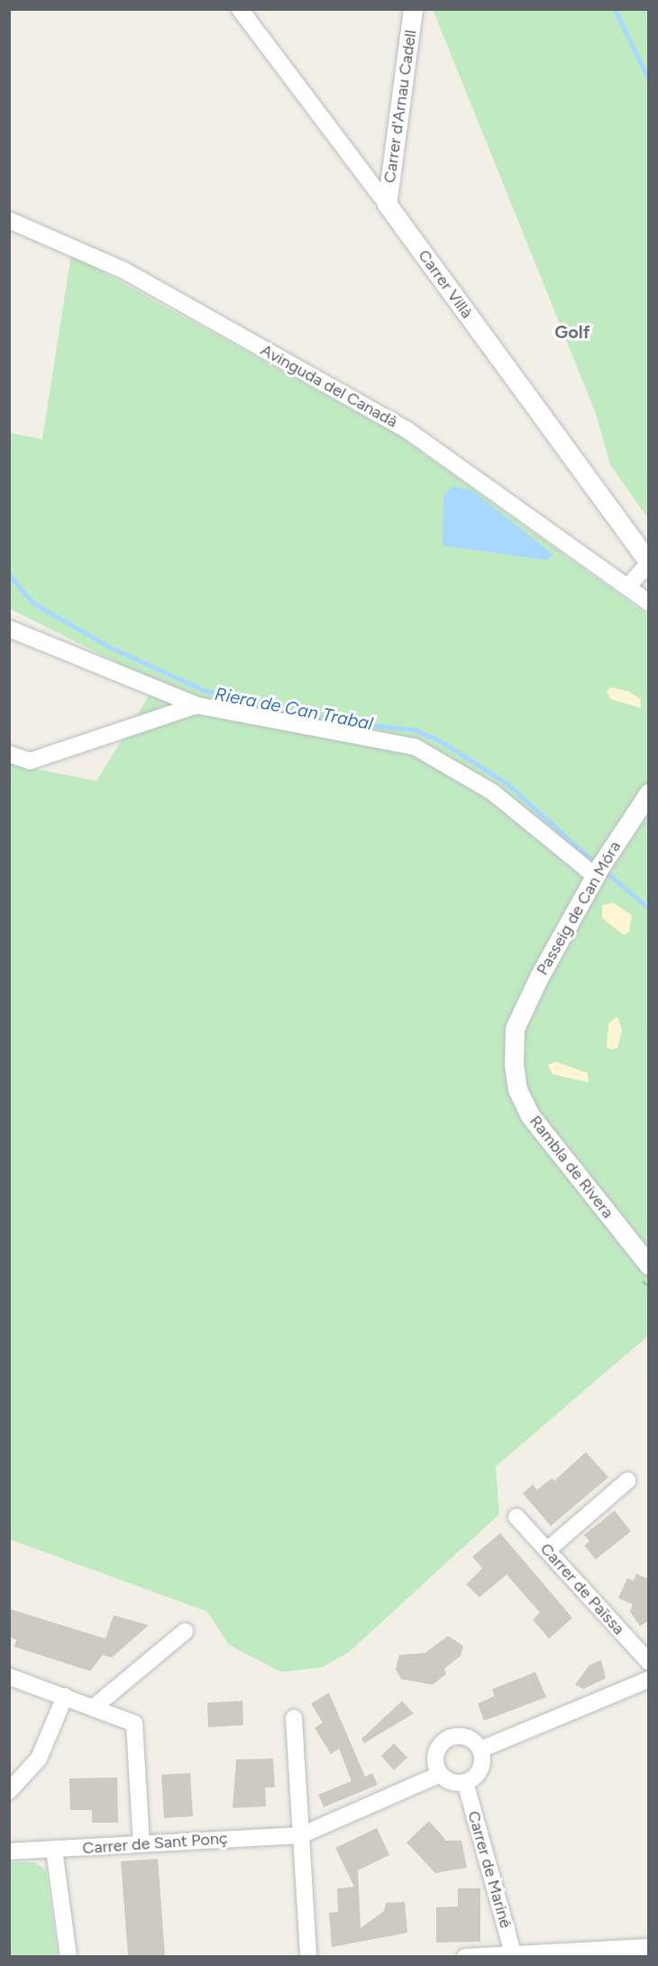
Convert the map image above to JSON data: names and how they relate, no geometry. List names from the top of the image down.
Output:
{
  "streets": {
    "street": [
      "Carrer d'Arnau Cadell",
      "Carrer Villà",
      "Avinguda del Canadà",
      "Passeig de Can Móra",
      "Rambla de Rivera",
      "Carrer de Païssa",
      "Carrer de Sant Ponç",
      "Carrer de Mariné"
    ]
  },
  "crossings": [
    ["Carrer d'Arnau Cadell", "Carrer Villà"],
    ["Passeig de Can Móra", "Rambla de Rivera"]
  ],
  "districts": ["Golf"],
  "water": ["Riera de Can Trabal"]
}
